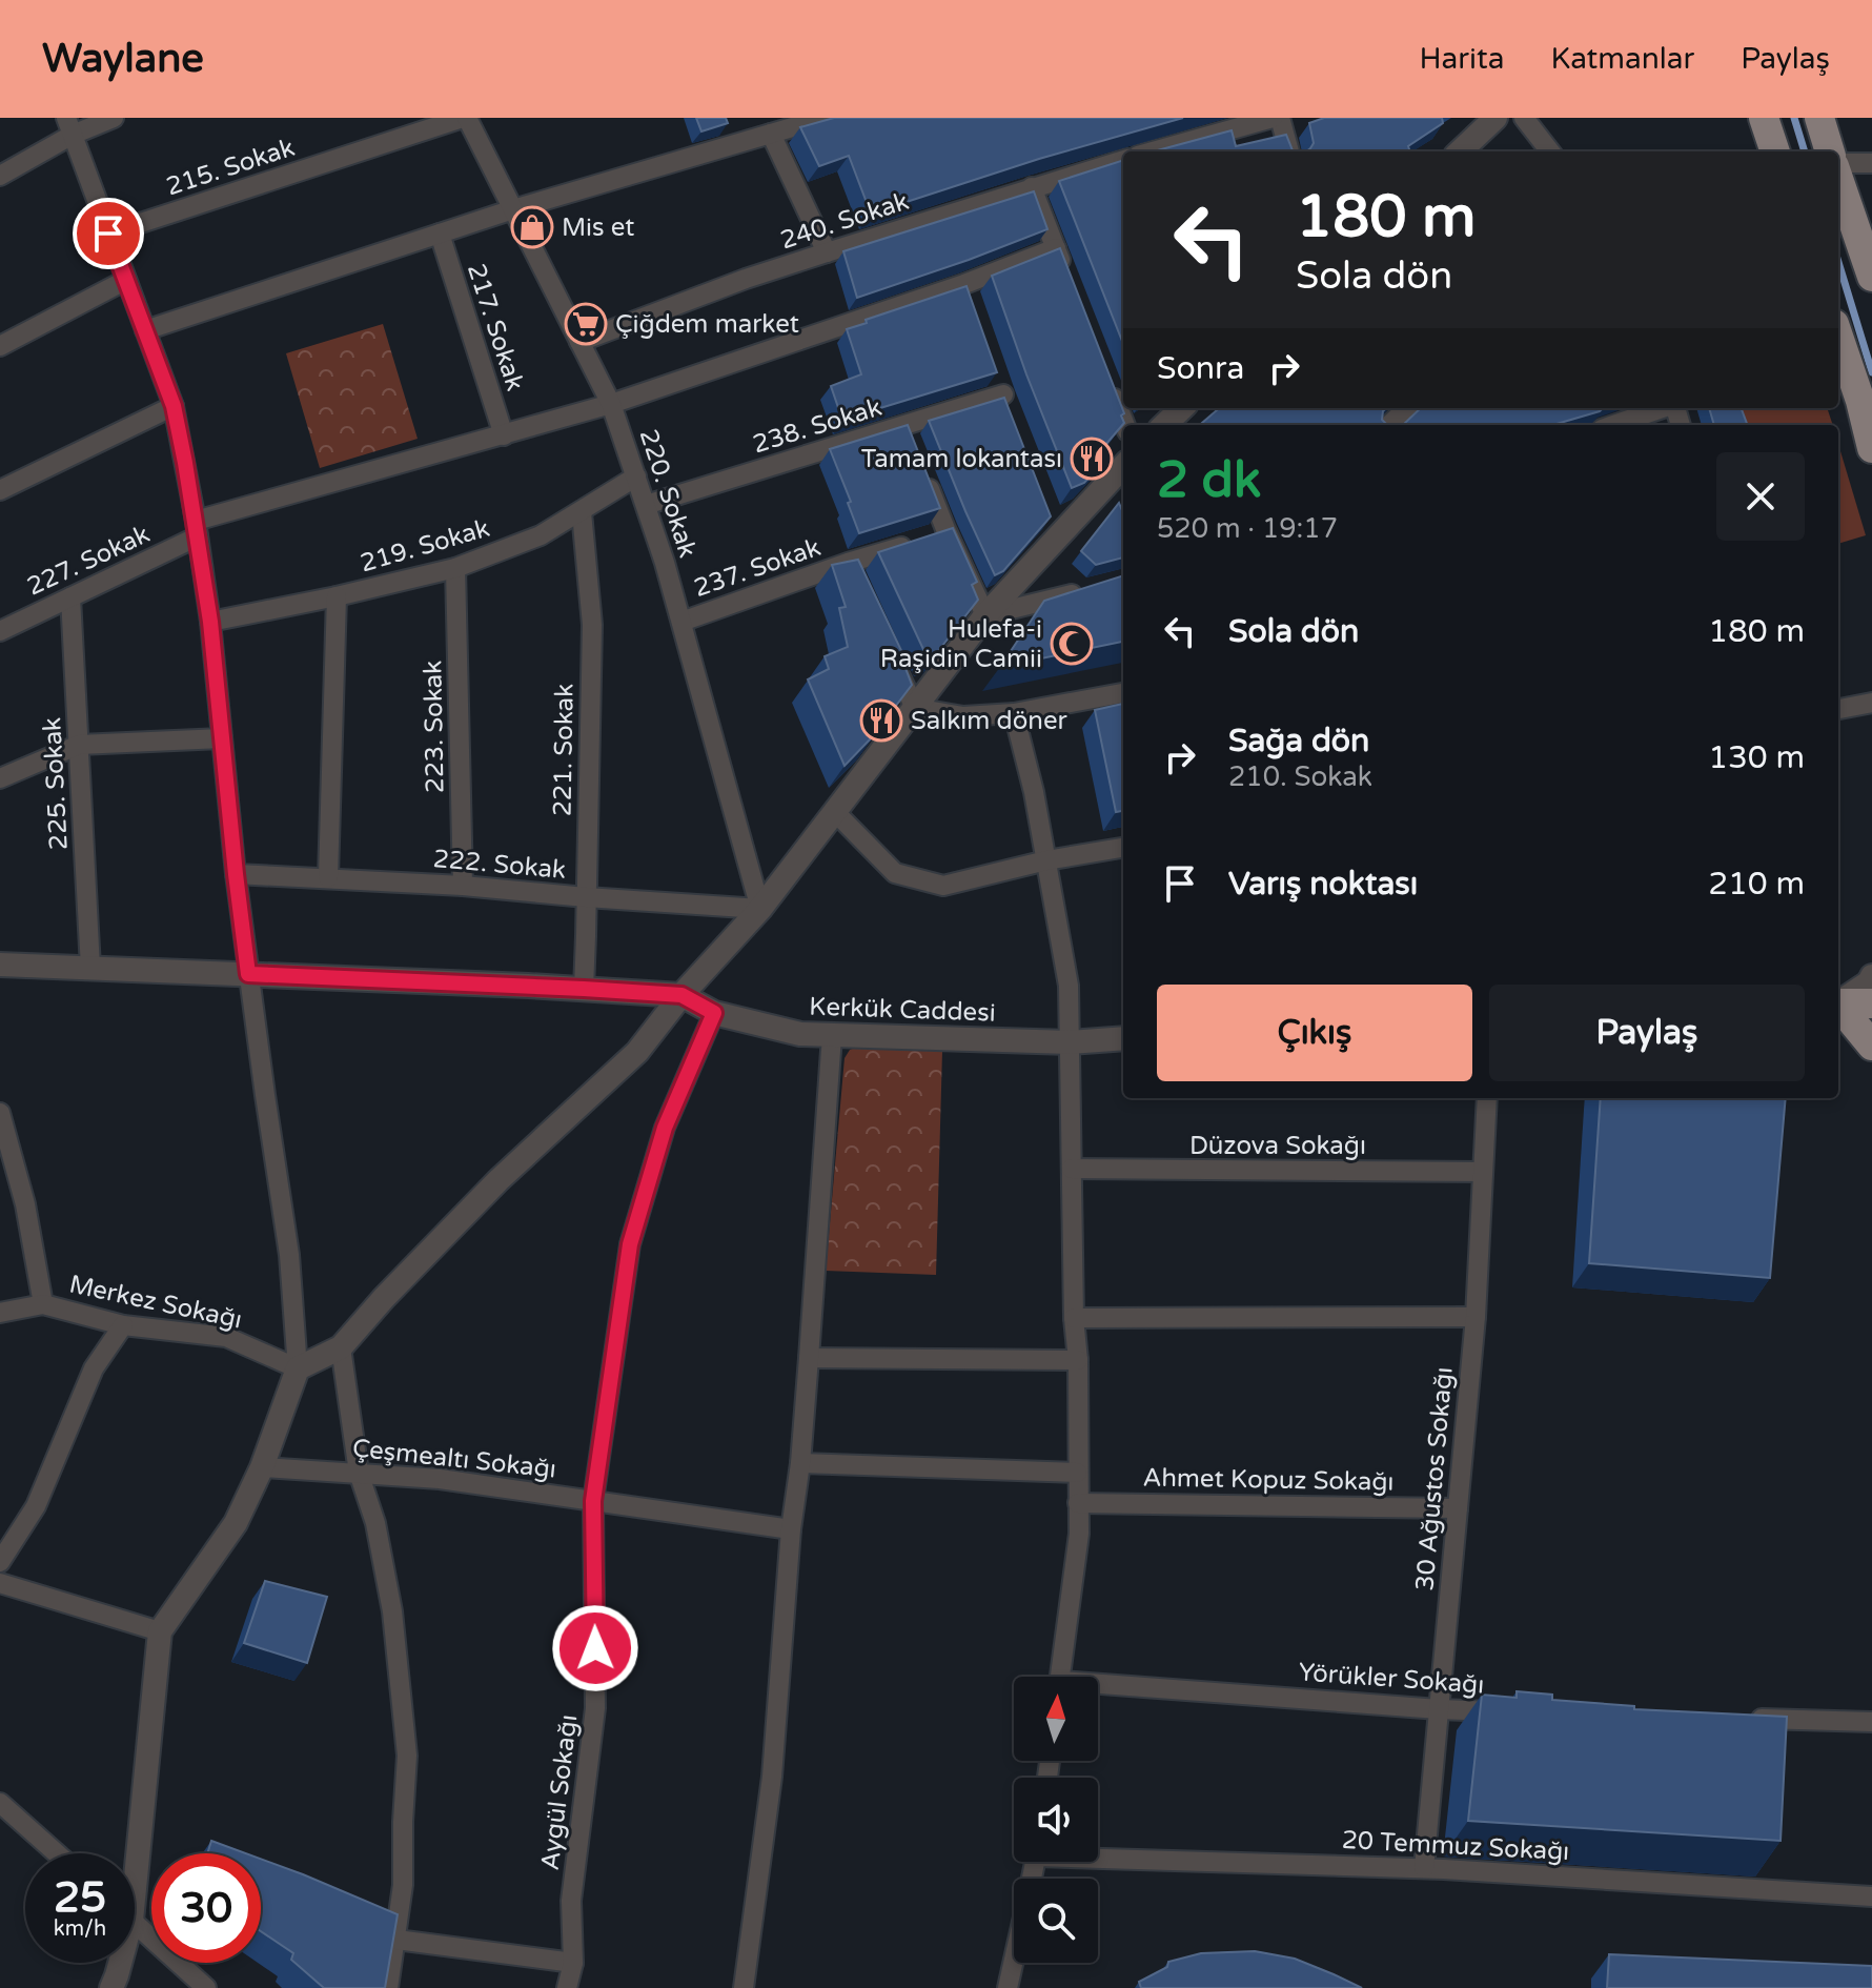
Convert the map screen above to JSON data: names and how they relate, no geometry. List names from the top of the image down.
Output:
{
  "streets": {
    "street": [
      "215. Sokak",
      "240. Sokak",
      "217. Sokak",
      "238. Sokak",
      "220. Sokak",
      "219. Sokak",
      "227. Sokak",
      "237. Sokak",
      "223. Sokak",
      "221. Sokak",
      "225. Sokak",
      "222. Sokak",
      "Kerkük Caddesi",
      "Düzova Sokağı",
      "Merkez Sokağı",
      "Çeşmealtı Sokağı",
      "30 Ağustos Sokağı",
      "Ahmet Kopuz Sokağı",
      "Yörükler Sokağı",
      "Aygül Sokağı",
      "20 Temmuz Sokağı"
    ]
  },
  "crossings": [
    ["215. Sokak", "220. Sokak"],
    ["240. Sokak", "220. Sokak"],
    ["217. Sokak", "227. Sokak"],
    ["238. Sokak", "220. Sokak"],
    ["220. Sokak", "219. Sokak"],
    ["220. Sokak", "227. Sokak"],
    ["220. Sokak", "237. Sokak"],
    ["220. Sokak", "222. Sokak"],
    ["219. Sokak", "223. Sokak"],
    ["219. Sokak", "221. Sokak"],
    ["227. Sokak", "225. Sokak"],
    ["223. Sokak", "222. Sokak"],
    ["221. Sokak", "222. Sokak"],
    ["Kerkük Caddesi", "Aygül Sokağı"],
    ["Düzova Sokağı", "30 Ağustos Sokağı"],
    ["Çeşmealtı Sokağı", "Aygül Sokağı"],
    ["30 Ağustos Sokağı", "Ahmet Kopuz Sokağı"],
    ["30 Ağustos Sokağı", "Yörükler Sokağı"],
    ["30 Ağustos Sokağı", "20 Temmuz Sokağı"]
  ],
  "places": {
    "shop": ["Mis et"],
    "supermarket": ["Çiğdem market"],
    "restaurant": ["Tamam lokantası", "Salkım döner"],
    "mosque": ["Hulefa-i Raşidin Camii"]
  },
  "north": "top",
  "page": {
    "header": "Waylane",
    "nav": ["Harita", "Katmanlar", "Paylaş"],
    "turn": ["180 m", "Sola dön"],
    "then": "Sonra",
    "heading": ["2 dk", "520 m · 19:17"],
    "list": [
      {
        "name": "Sola dön",
        "value": "180 m"
      },
      {
        "name": "Sağa dön",
        "note": "210. Sokak",
        "value": "130 m"
      },
      {
        "name": "Varış noktası",
        "value": "210 m"
      }
    ],
    "buttons": ["Çıkış", "Paylaş"],
    "speed": "25 km/h",
    "limit": "30"
  }
}
